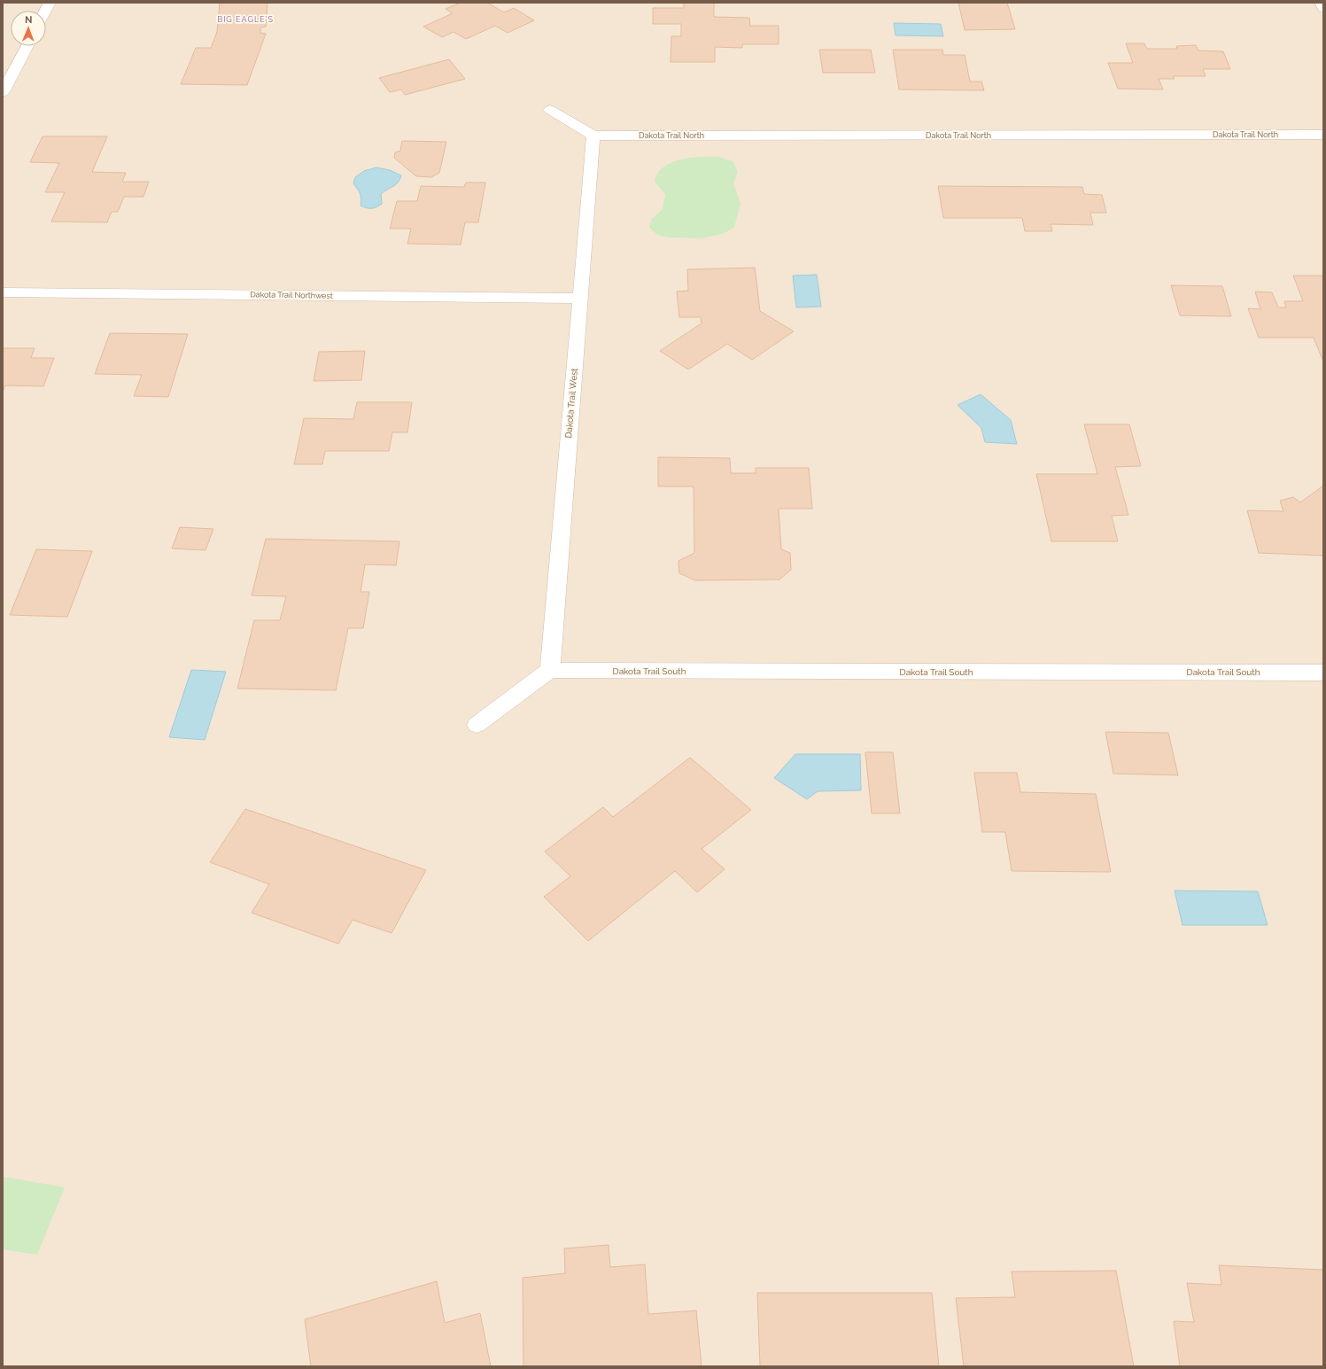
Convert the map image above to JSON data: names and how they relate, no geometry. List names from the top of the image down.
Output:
{
  "streets": {
    "street": [
      "Dakota Trail North",
      "Dakota Trail Northwest",
      "Dakota Trail West",
      "Dakota Trail South"
    ]
  },
  "crossings": [
    ["Dakota Trail North", "Dakota Trail West"],
    ["Dakota Trail Northwest", "Dakota Trail West"],
    ["Dakota Trail West", "Dakota Trail South"]
  ],
  "districts": ["BIG EAGLE'S"],
  "north": "top"
}
